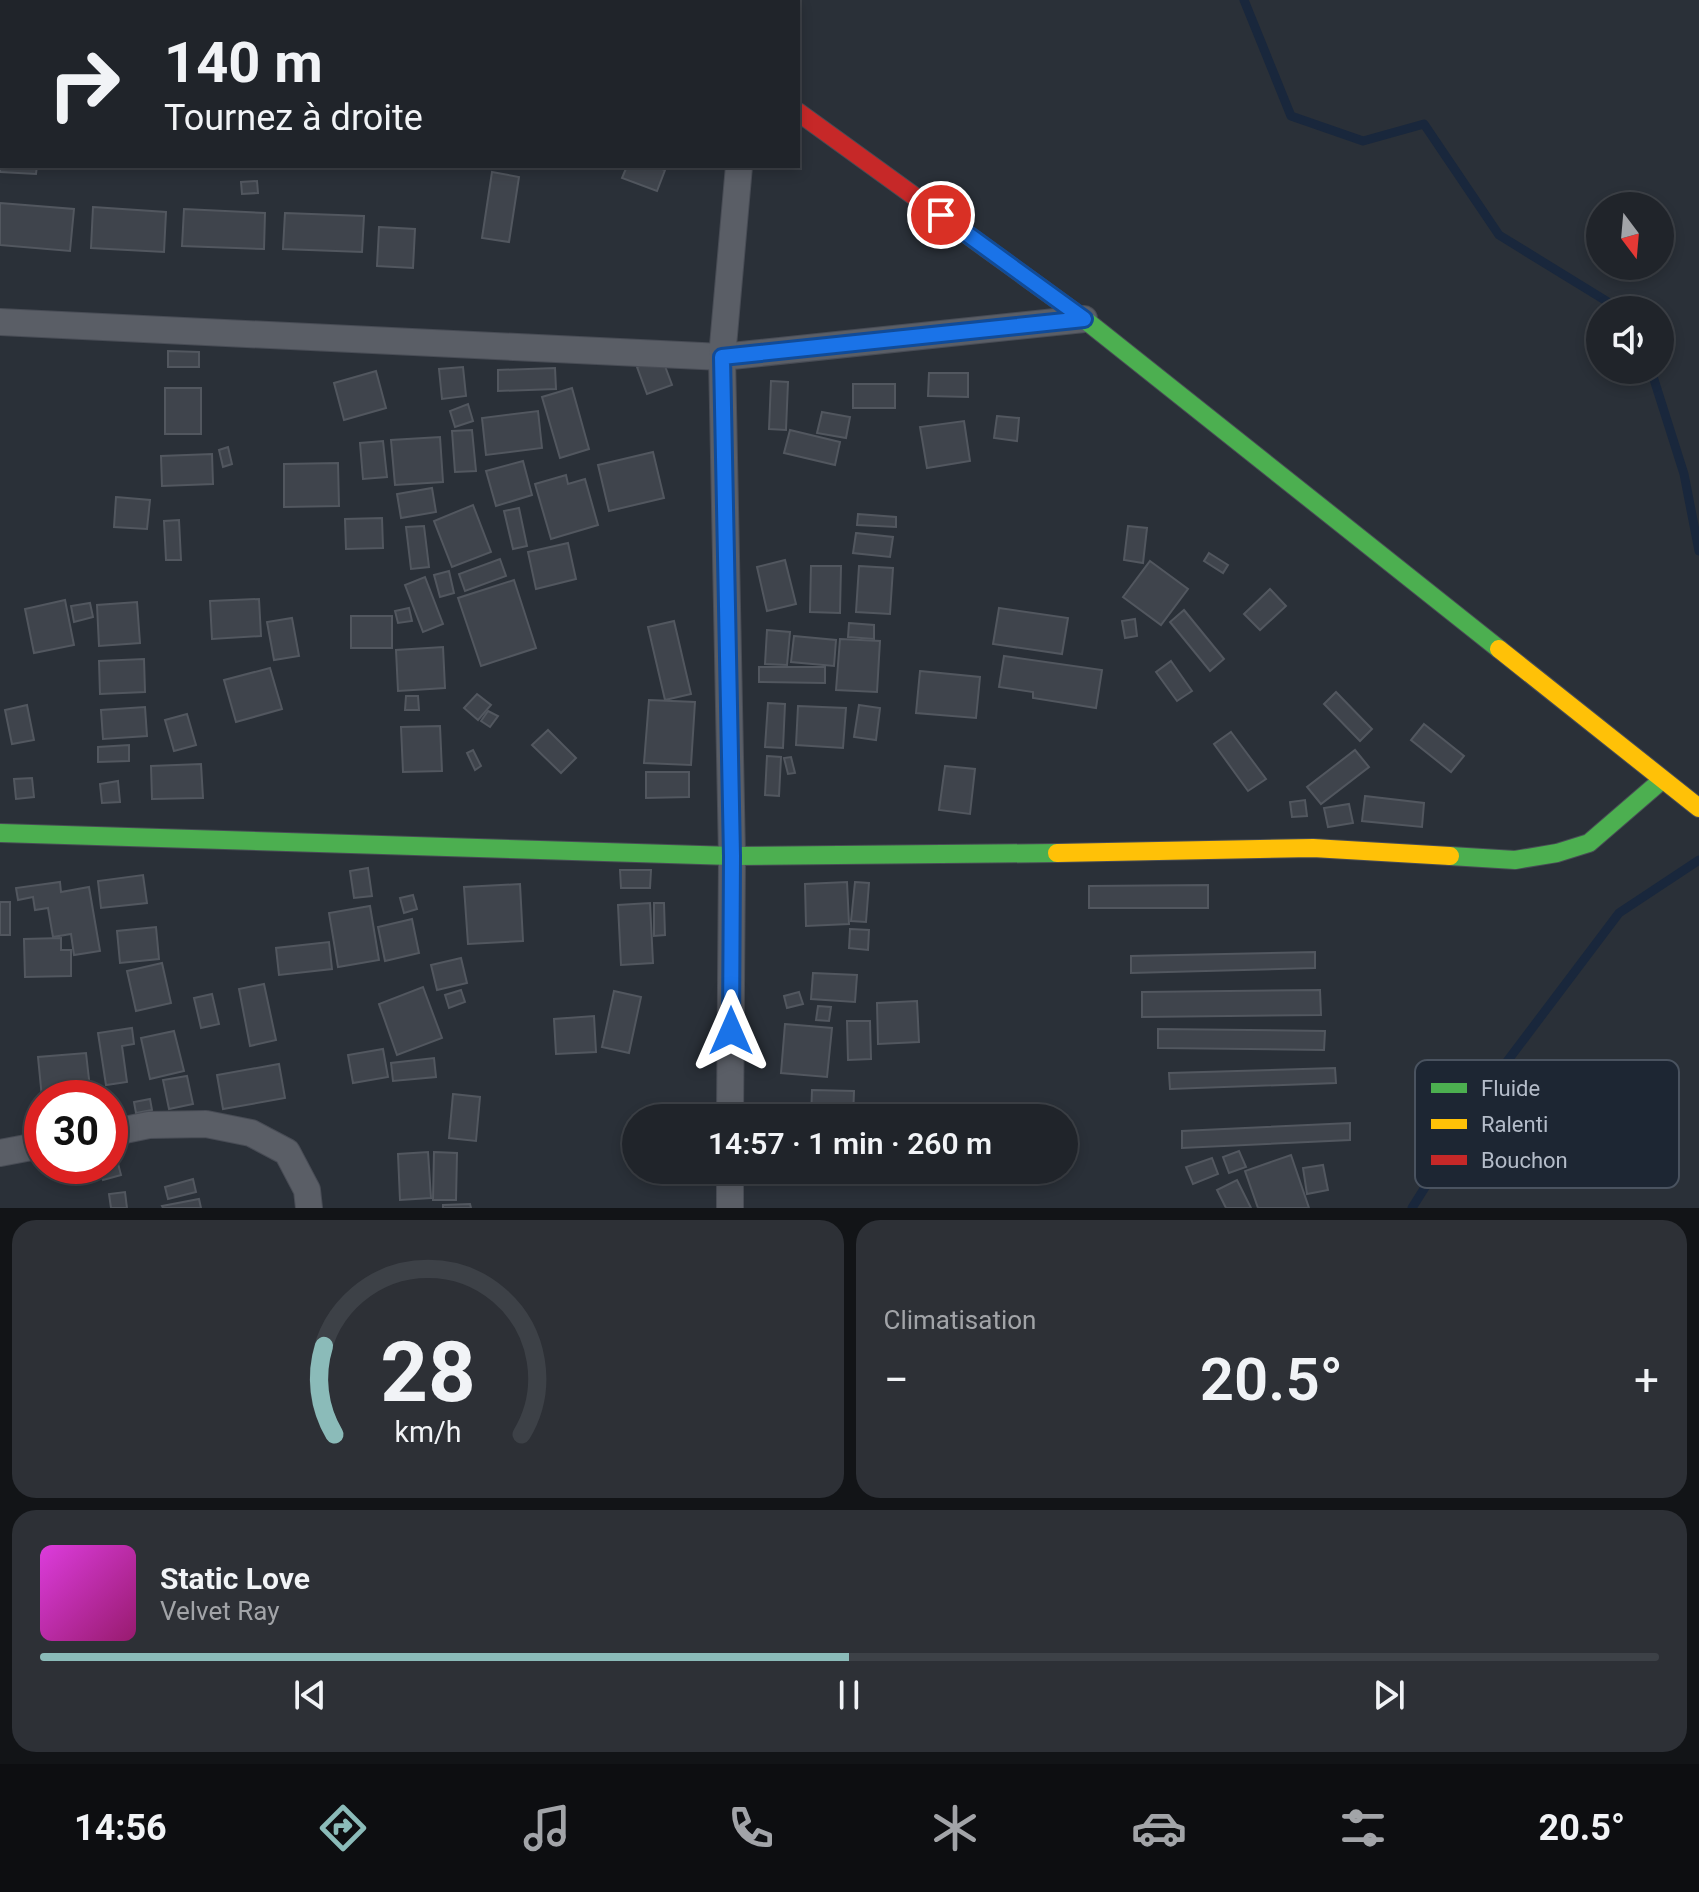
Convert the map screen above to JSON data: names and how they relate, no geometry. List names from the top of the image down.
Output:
{
  "legend": ["Fluide", "Ralenti", "Bouchon"],
  "north": "bottom",
  "page": {
    "turn": ["140 m", "Tournez à droite"],
    "limit": "30",
    "trip": "14:57 · 1 min · 260 m",
    "tile": "Climatisation",
    "heat": ["−", "20.5°", "+"],
    "song": ["Static Love", "Velvet Ray"],
    "tabs": ["14:56", "20.5°"],
    "gauge": ["28", "km/h"]
  }
}
